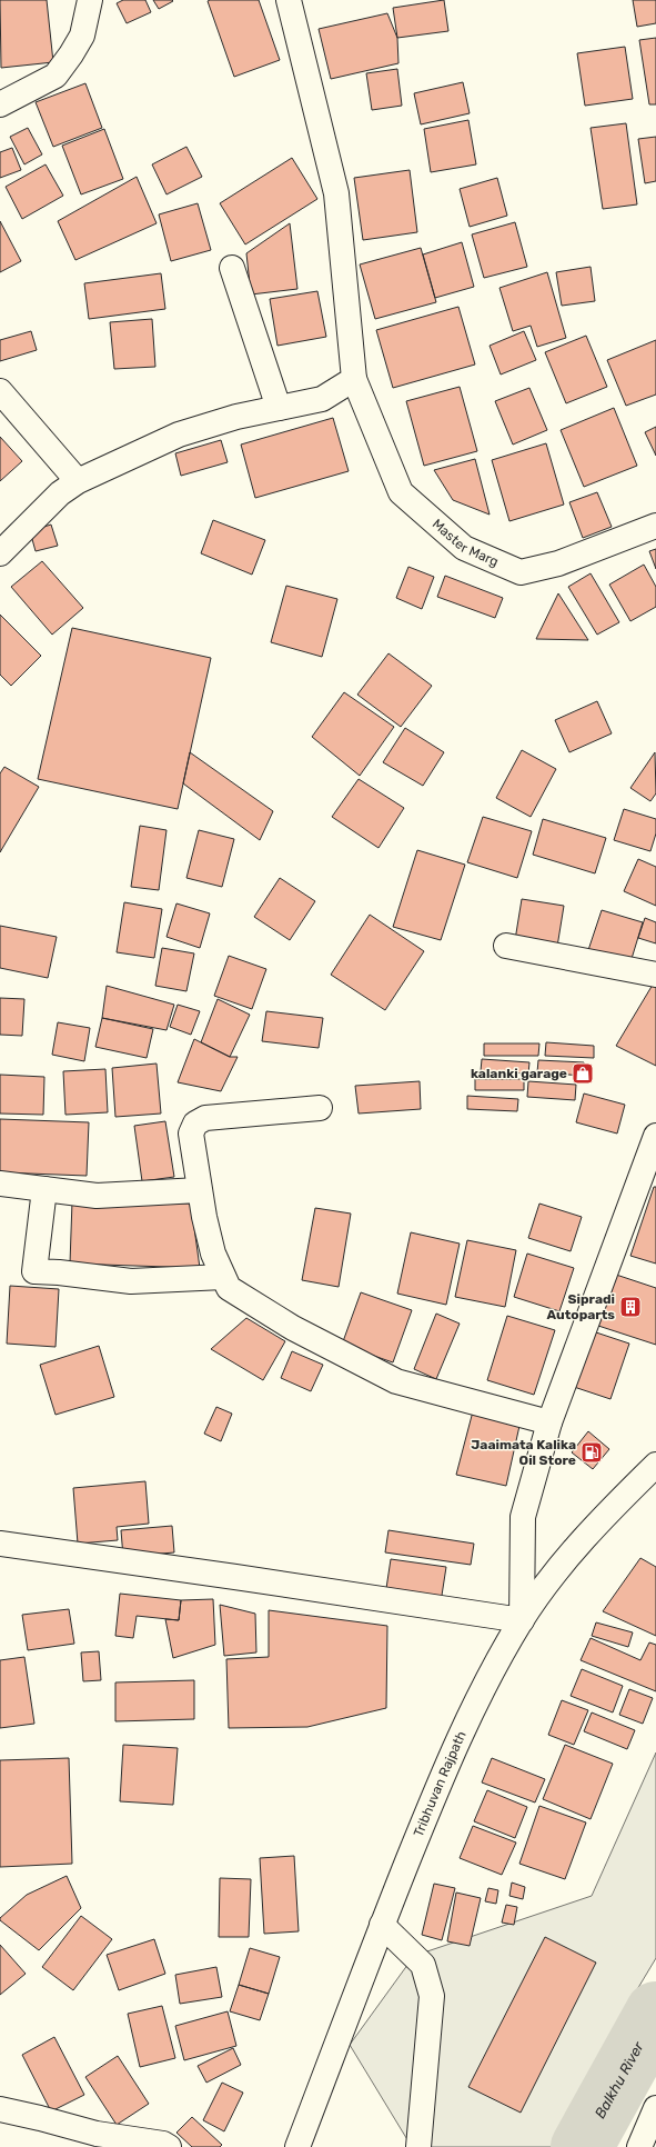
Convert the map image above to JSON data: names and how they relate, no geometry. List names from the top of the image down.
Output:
{
  "streets": {
    "main road": ["Master Marg", "Tribhuvan Rajpath"]
  },
  "water": ["Balkhu River"],
  "places": {
    "shop": ["kalanki garage"],
    "building": ["Sipradi Autoparts"],
    "fuel station": ["Jaaimata Kalika Oil Store"]
  }
}
